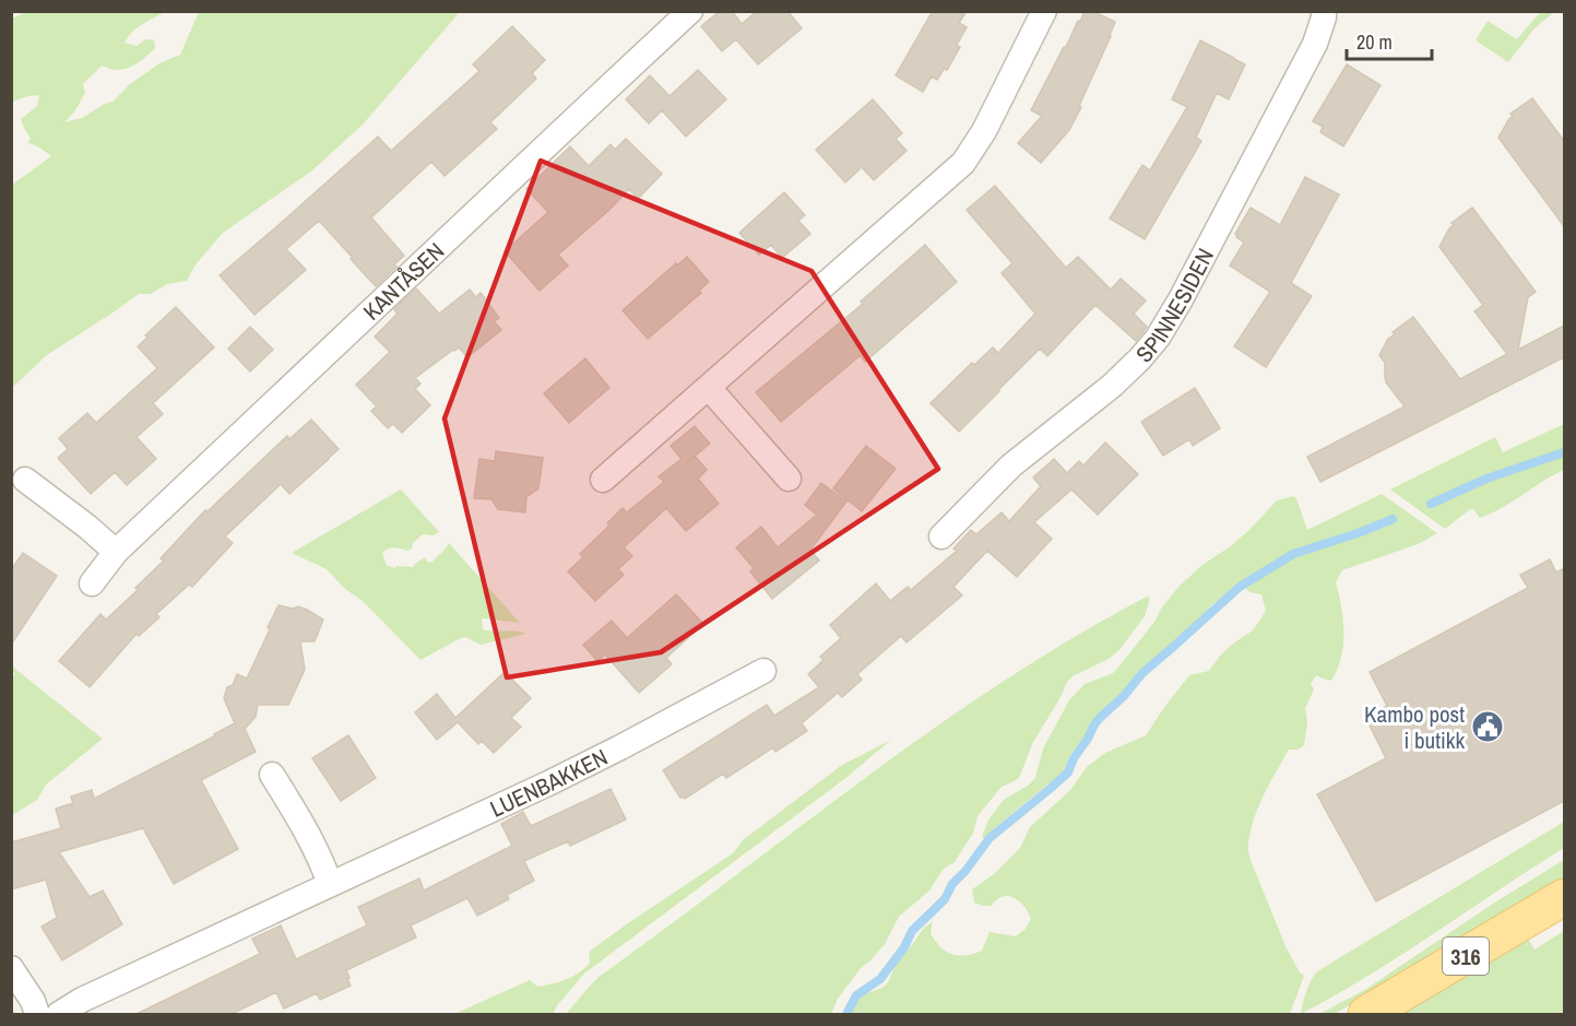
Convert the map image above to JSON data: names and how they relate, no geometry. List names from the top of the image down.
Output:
{
  "streets": {
    "main road": ["316"],
    "street": ["KANTÅSEN", "SPINNESIDEN", "LUENBAKKEN"]
  },
  "places": {
    "public building": ["Kambo post i butikk"]
  },
  "scale_bar": "20 m"
}
